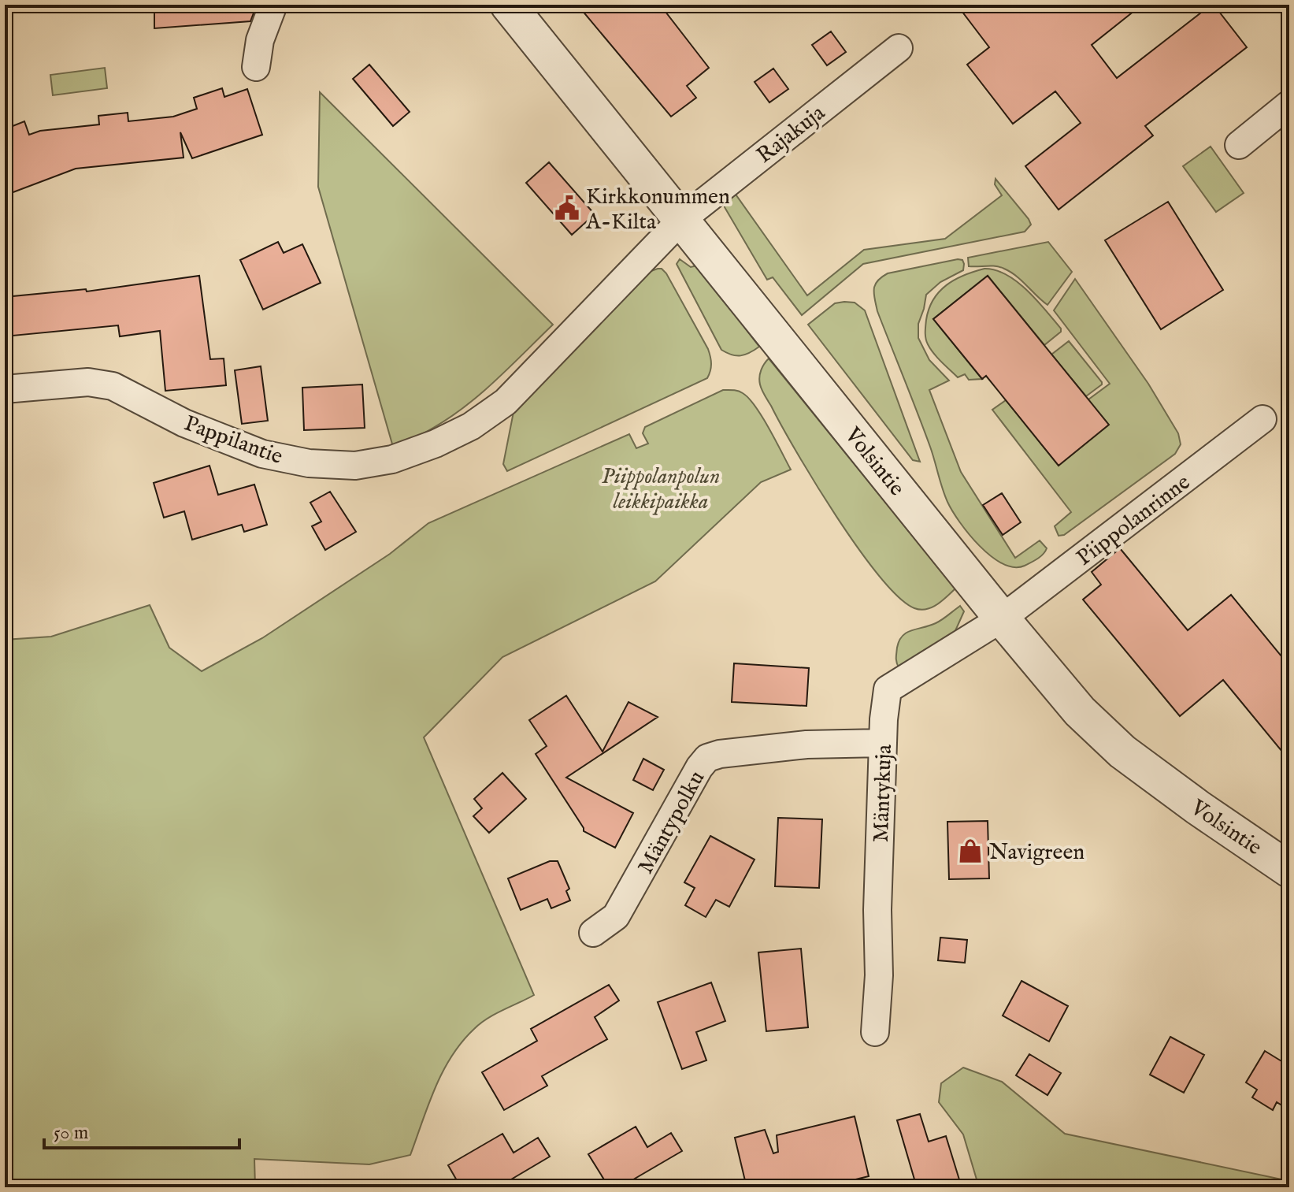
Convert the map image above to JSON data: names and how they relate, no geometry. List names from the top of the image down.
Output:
{
  "streets": {
    "street": [
      "Rajakuja",
      "Pappilantie",
      "Volsintie",
      "Piippolanrinne",
      "Mäntykuja",
      "Mäntypolku"
    ]
  },
  "crossings": [
    ["Rajakuja", "Pappilantie"],
    ["Rajakuja", "Volsintie"],
    ["Pappilantie", "Volsintie"],
    ["Volsintie", "Piippolanrinne"],
    ["Volsintie", "Mäntykuja"],
    ["Piippolanrinne", "Mäntykuja"],
    ["Mäntykuja", "Mäntypolku"]
  ],
  "parks": ["Piippolanpolun leikkipaikka"],
  "places": {
    "public building": ["Kirkkonummen A-Kilta"],
    "shop": ["Navigreen"]
  },
  "scale_bar": "50 m"
}
